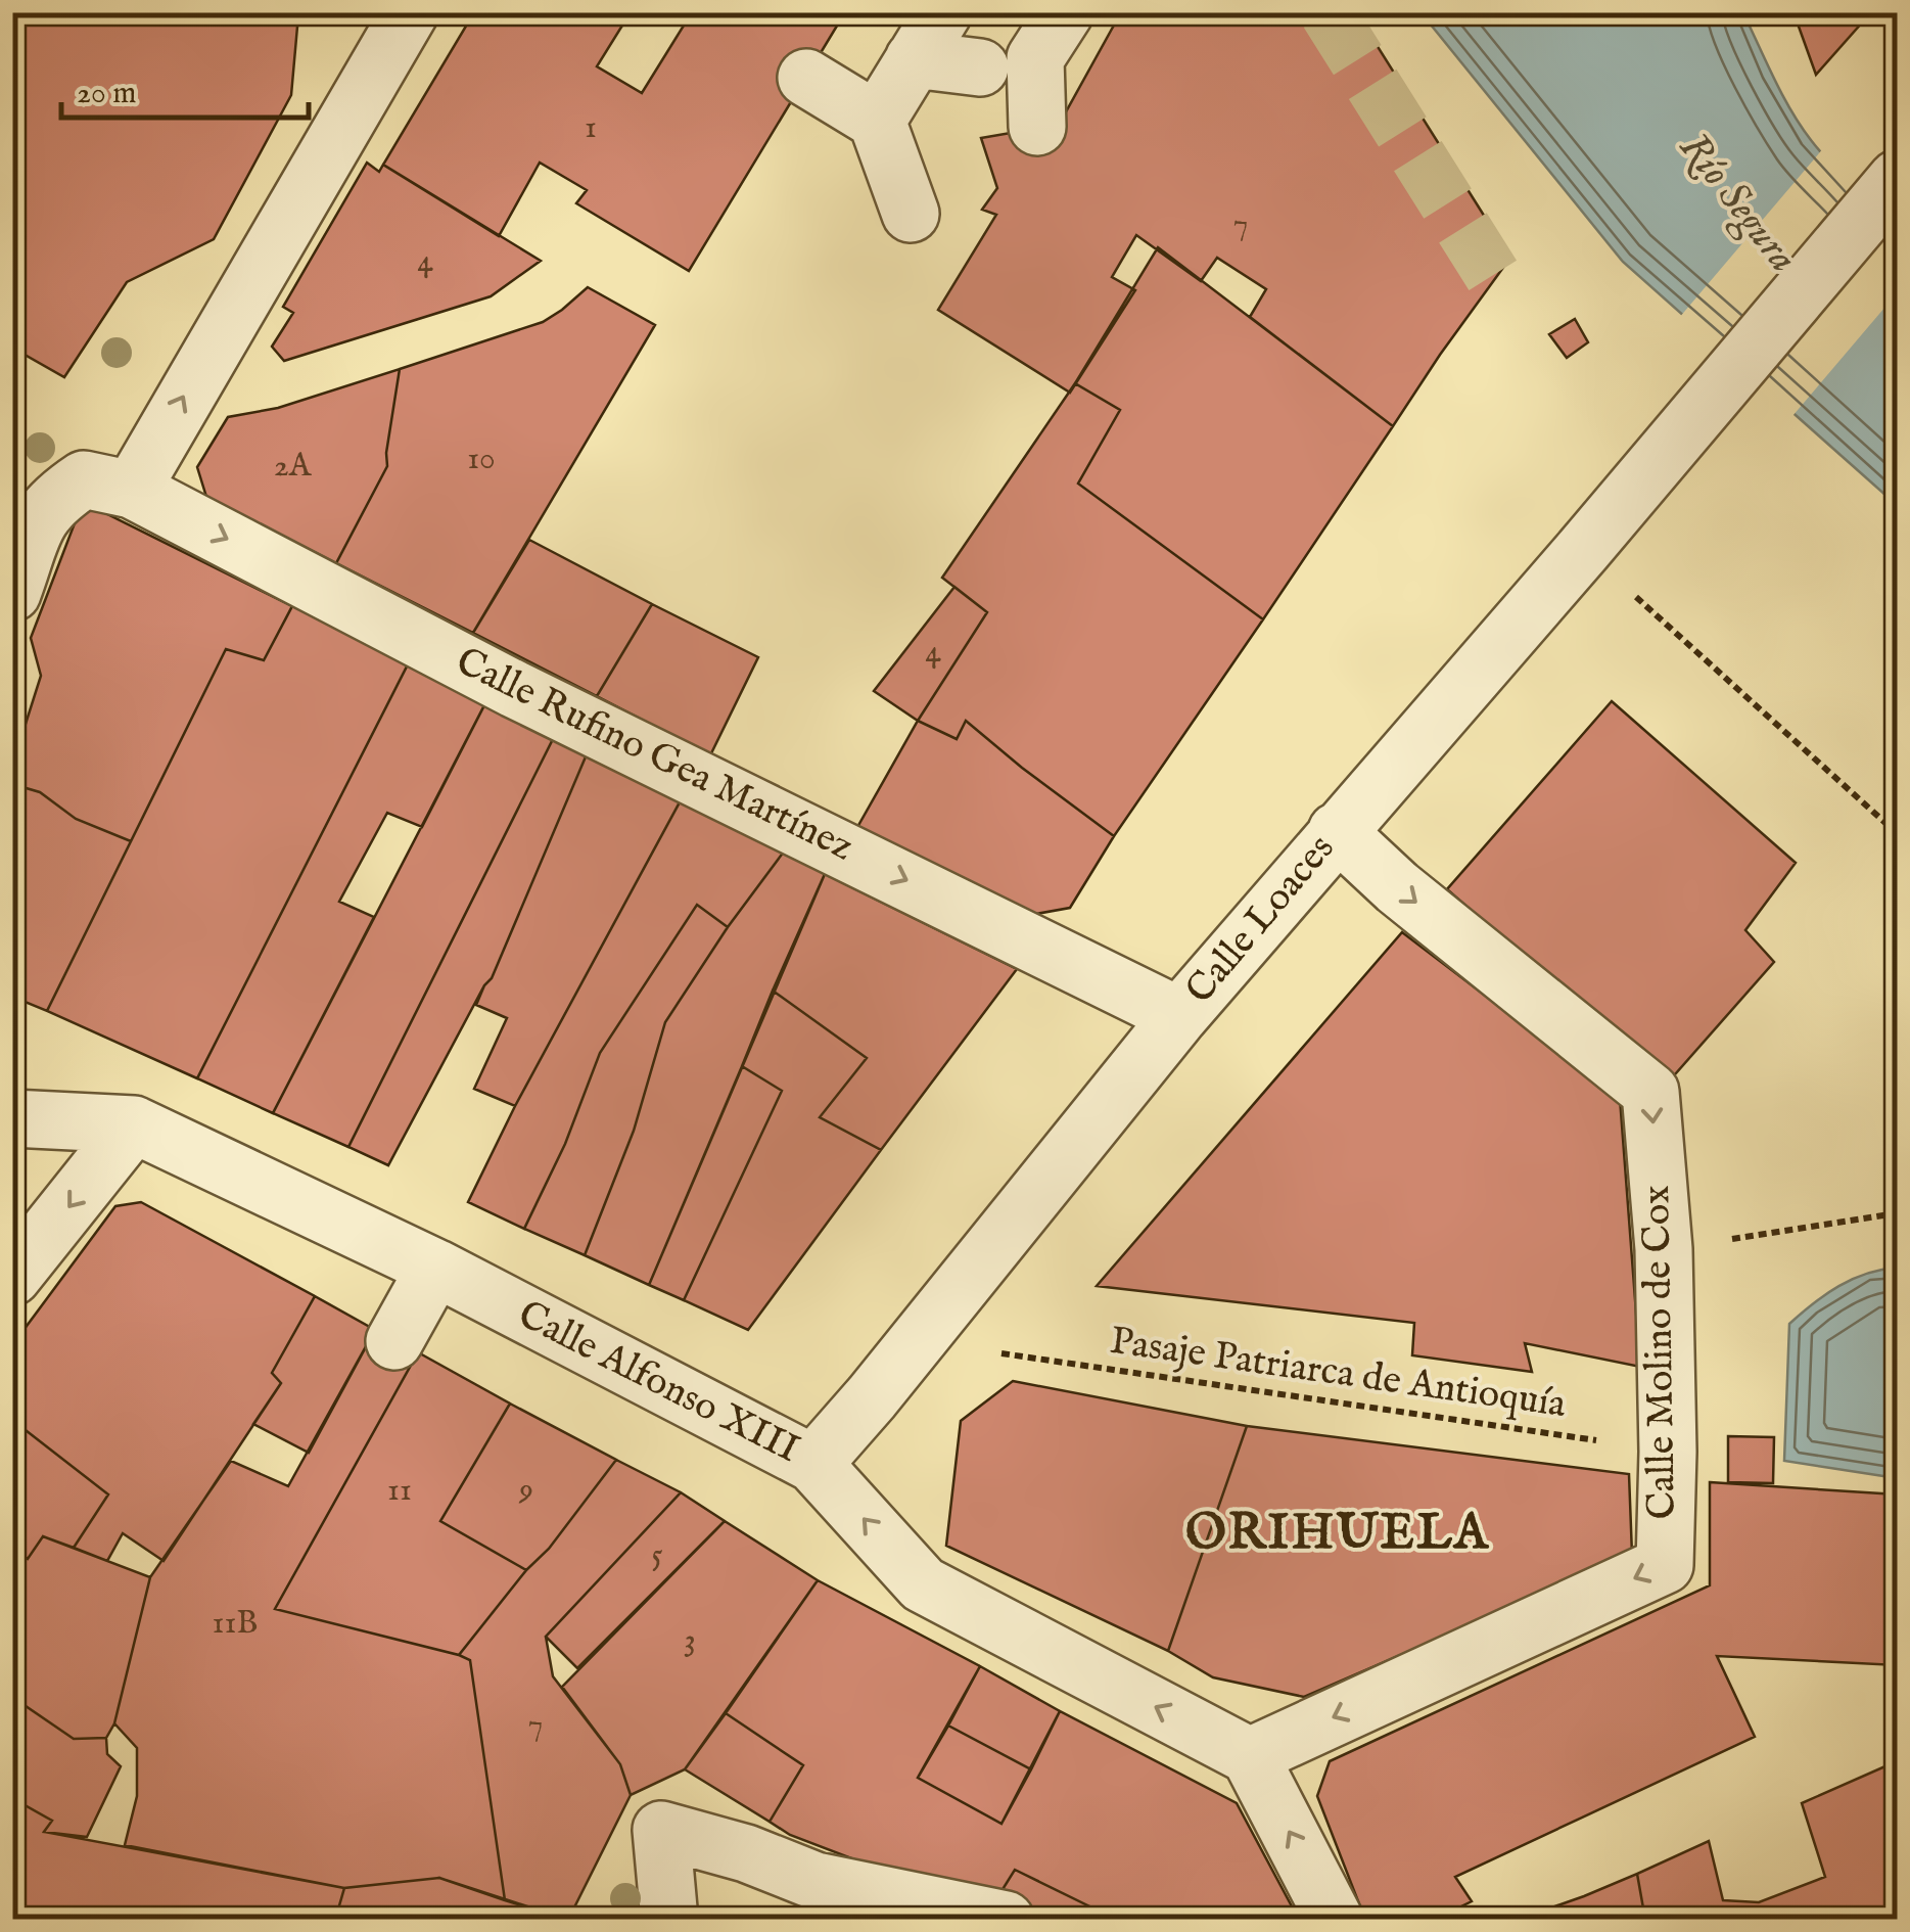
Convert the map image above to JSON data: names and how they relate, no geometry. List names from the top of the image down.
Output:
{
  "streets": {
    "street": [
      "Calle Rufino Gea Martínez",
      "Calle Loaces",
      "Calle Molino de Cox",
      "Calle Alfonso XIII"
    ],
    "path": ["Pasaje Patriarca de Antioquía"]
  },
  "crossings": [
    ["Calle Rufino Gea Martínez", "Calle Loaces"],
    ["Calle Loaces", "Calle Molino de Cox"],
    ["Calle Loaces", "Calle Alfonso XIII"],
    ["Calle Molino de Cox", "Pasaje Patriarca de Antioquía"],
    ["Calle Molino de Cox", "Calle Alfonso XIII"]
  ],
  "one_way": ["Calle Rufino Gea Martínez", "Calle Alfonso XIII"],
  "districts": ["ORIHUELA"],
  "water": ["Río Segura"],
  "house_numbers": [
    "1",
    "7",
    "4",
    "10",
    "2A",
    "4",
    "11",
    "9",
    "5",
    "11B",
    "3",
    "7"
  ],
  "scale_bar": "20 m"
}
